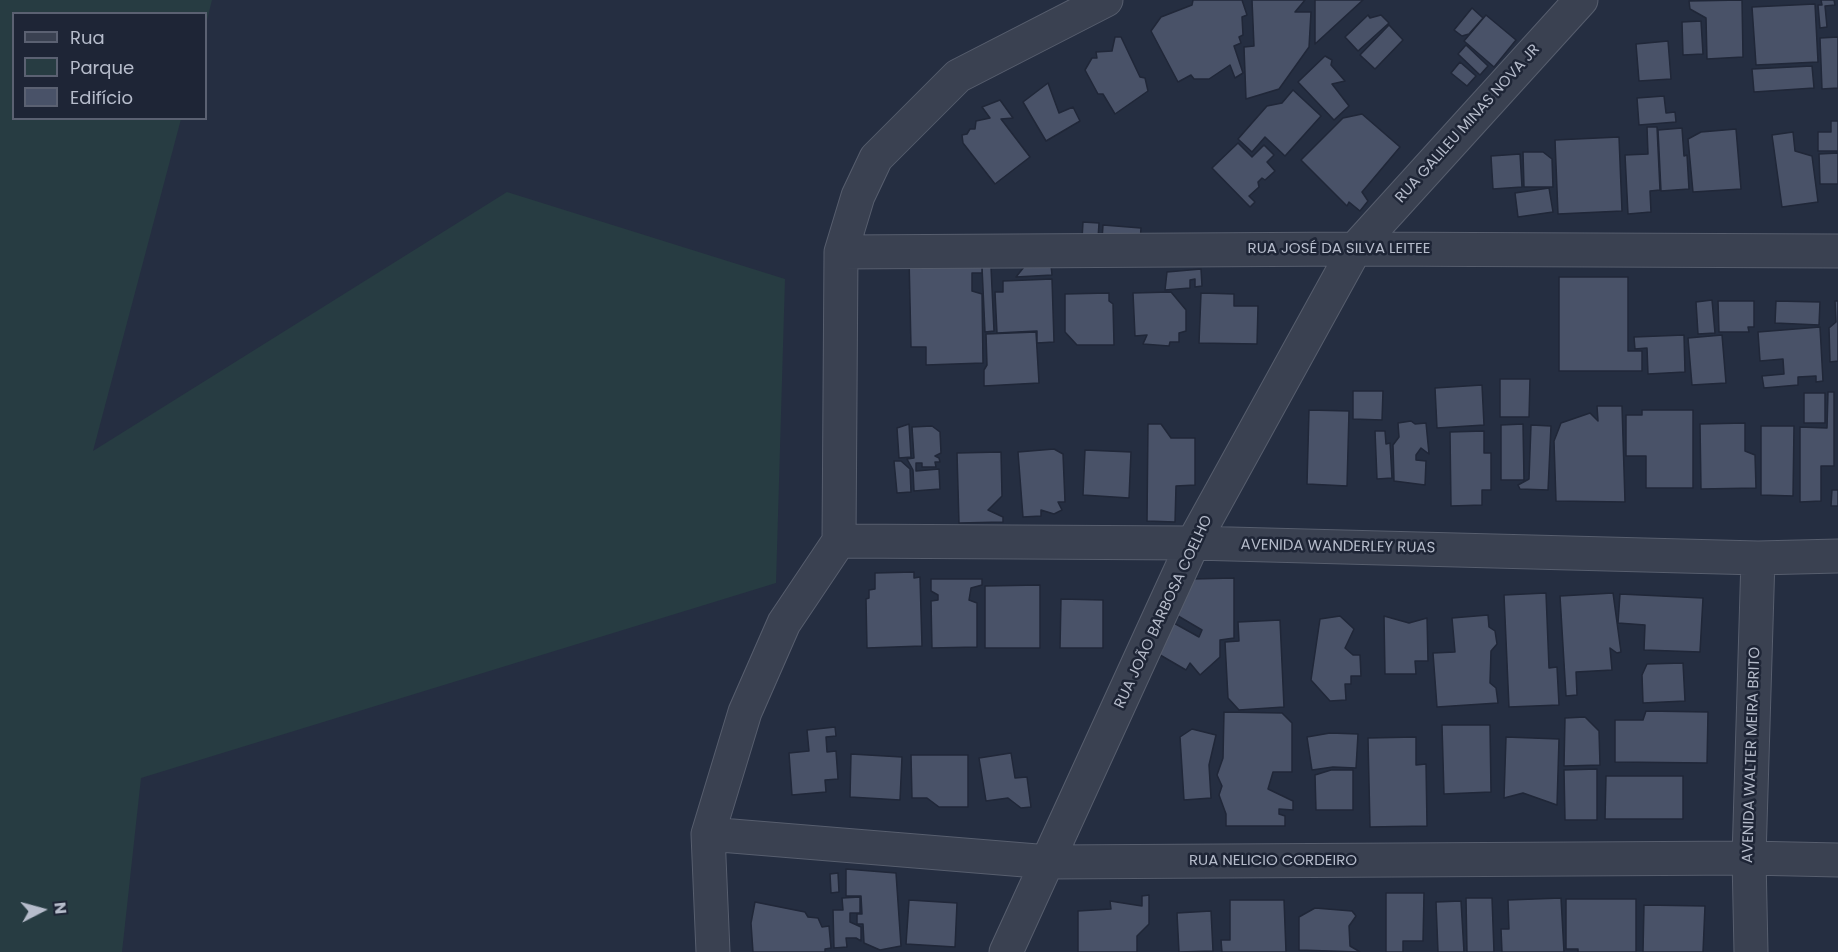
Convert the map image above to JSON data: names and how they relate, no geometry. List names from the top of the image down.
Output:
{
  "streets": {
    "street": [
      "RUA GALILEU MINAS NOVA JR",
      "RUA JOSÉ DA SILVA LEITEE",
      "AVENIDA WANDERLEY RUAS",
      "RUA JOÃO BARBOSA COELHO",
      "AVENIDA WALTER MEIRA BRITO",
      "RUA NELICIO CORDEIRO"
    ]
  },
  "crossings": [
    ["RUA GALILEU MINAS NOVA JR", "RUA JOSÉ DA SILVA LEITEE"],
    ["RUA GALILEU MINAS NOVA JR", "RUA JOÃO BARBOSA COELHO"],
    ["RUA JOSÉ DA SILVA LEITEE", "RUA JOÃO BARBOSA COELHO"],
    ["AVENIDA WANDERLEY RUAS", "RUA JOÃO BARBOSA COELHO"],
    ["AVENIDA WANDERLEY RUAS", "AVENIDA WALTER MEIRA BRITO"],
    ["RUA JOÃO BARBOSA COELHO", "RUA NELICIO CORDEIRO"],
    ["AVENIDA WALTER MEIRA BRITO", "RUA NELICIO CORDEIRO"]
  ],
  "legend": ["Rua", "Parque", "Edifício"],
  "north": "right"
}
